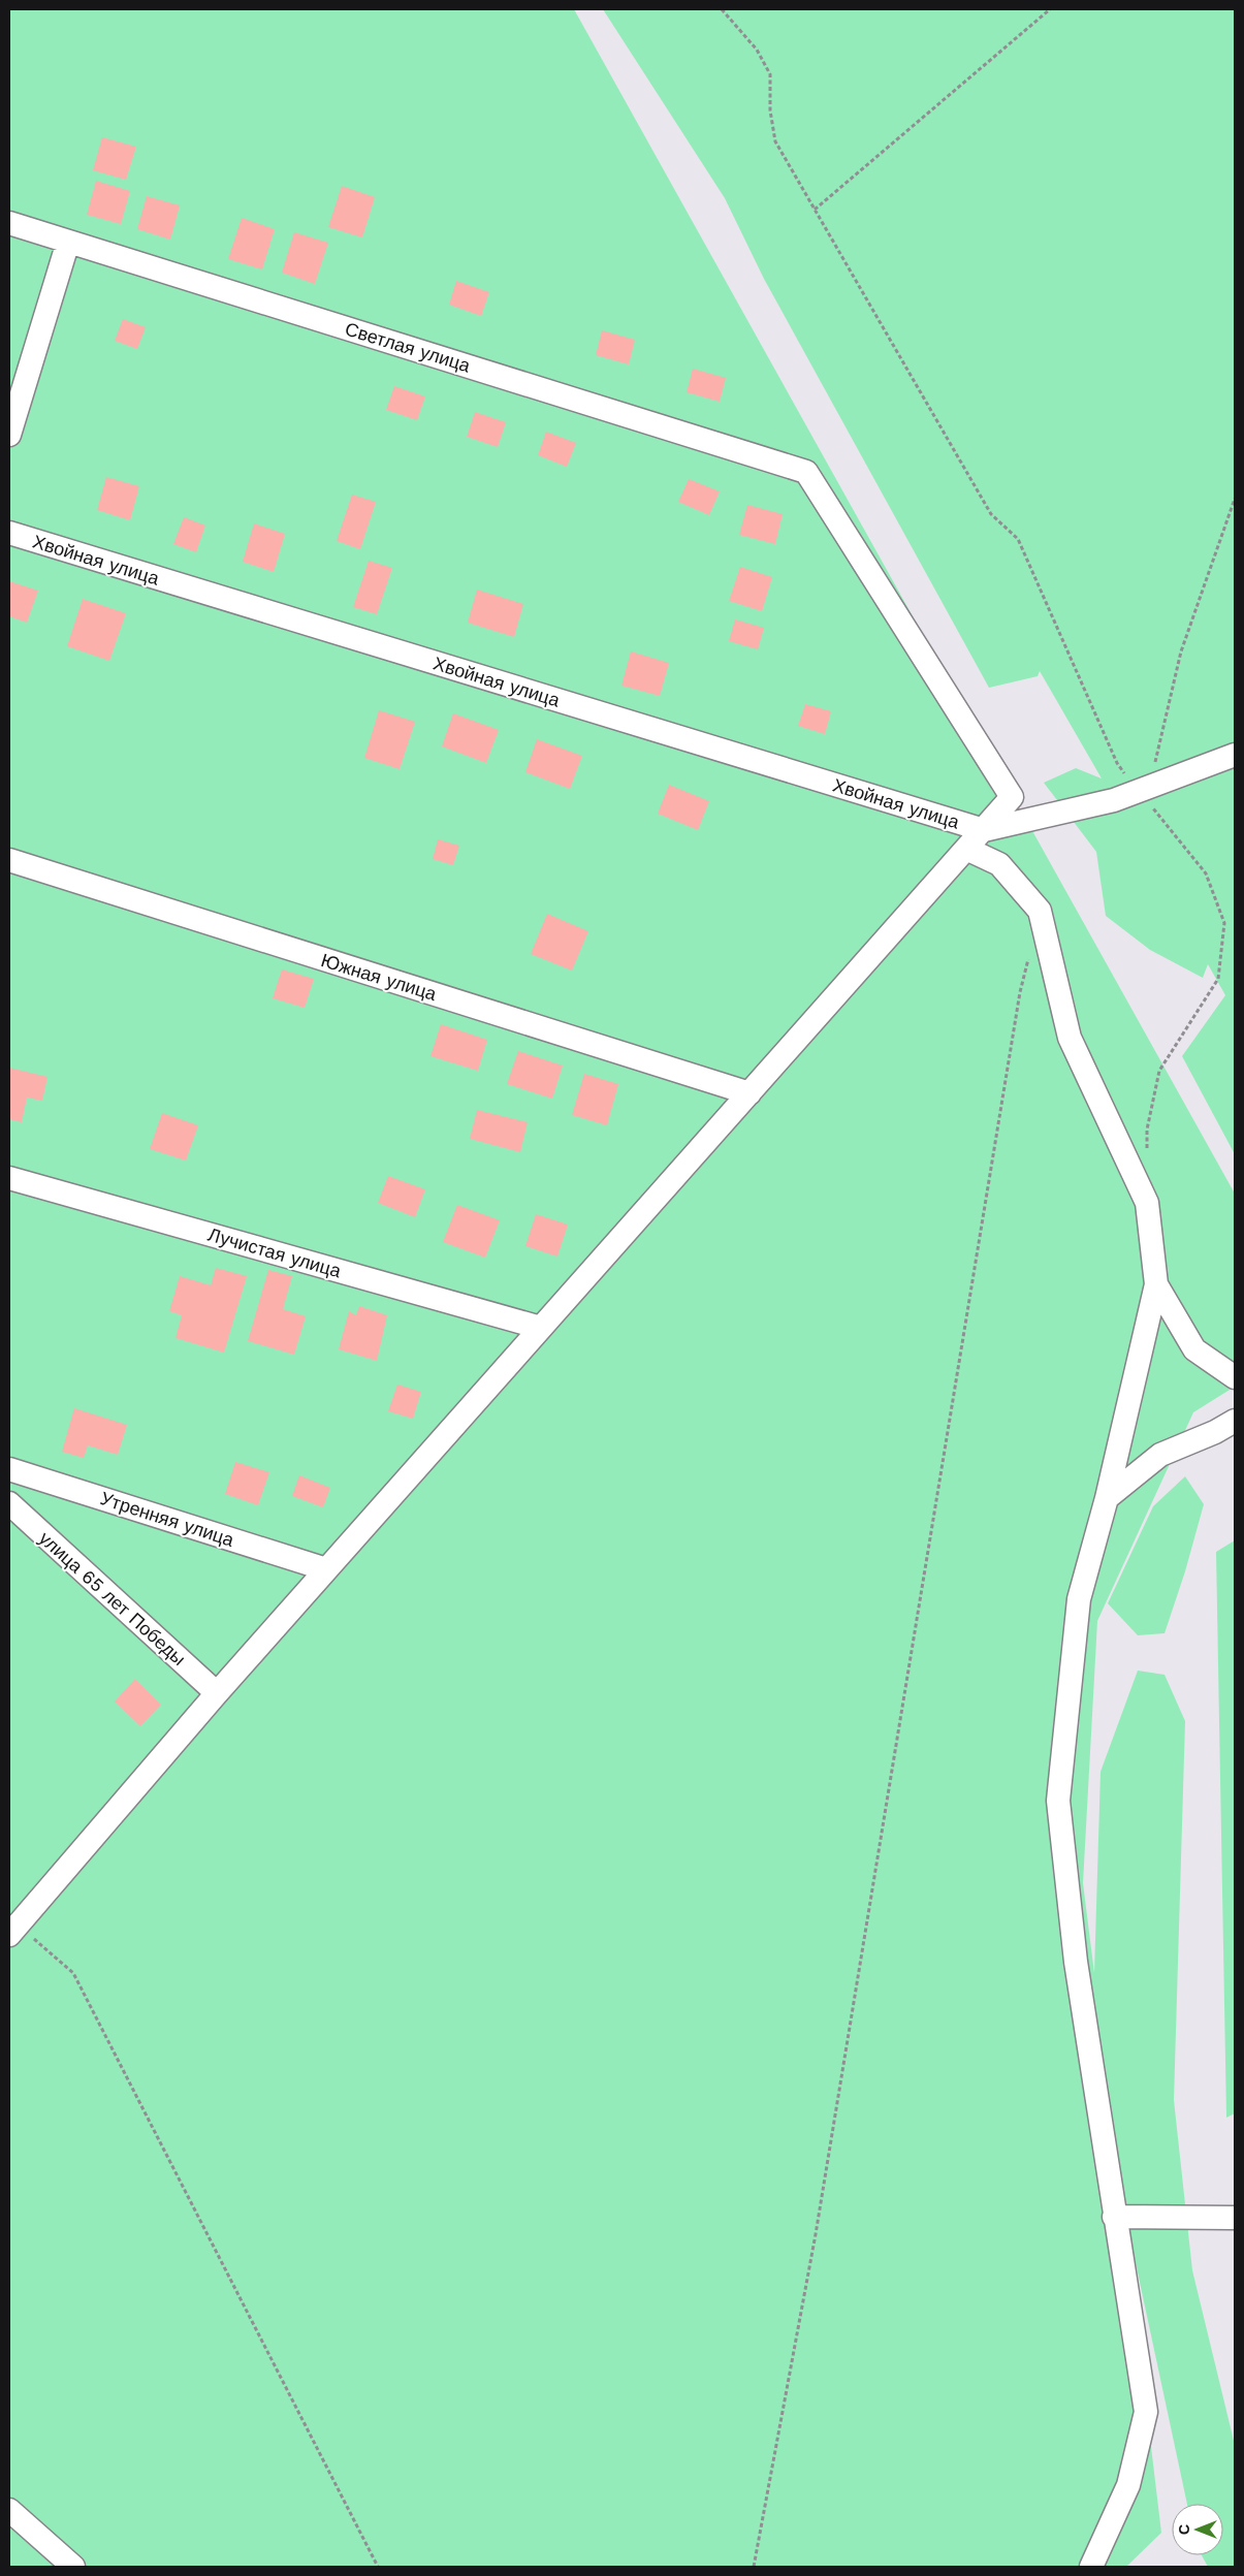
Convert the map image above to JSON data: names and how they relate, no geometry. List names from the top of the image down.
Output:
{
  "streets": {
    "street": [
      "Светлая улица",
      "Хвойная улица",
      "Южная улица",
      "Лучистая улица",
      "Утренняя улица",
      "улица 65 лет Победы"
    ]
  },
  "crossings": [
    ["Светлая улица", "Хвойная улица"]
  ],
  "north": "left"
}
